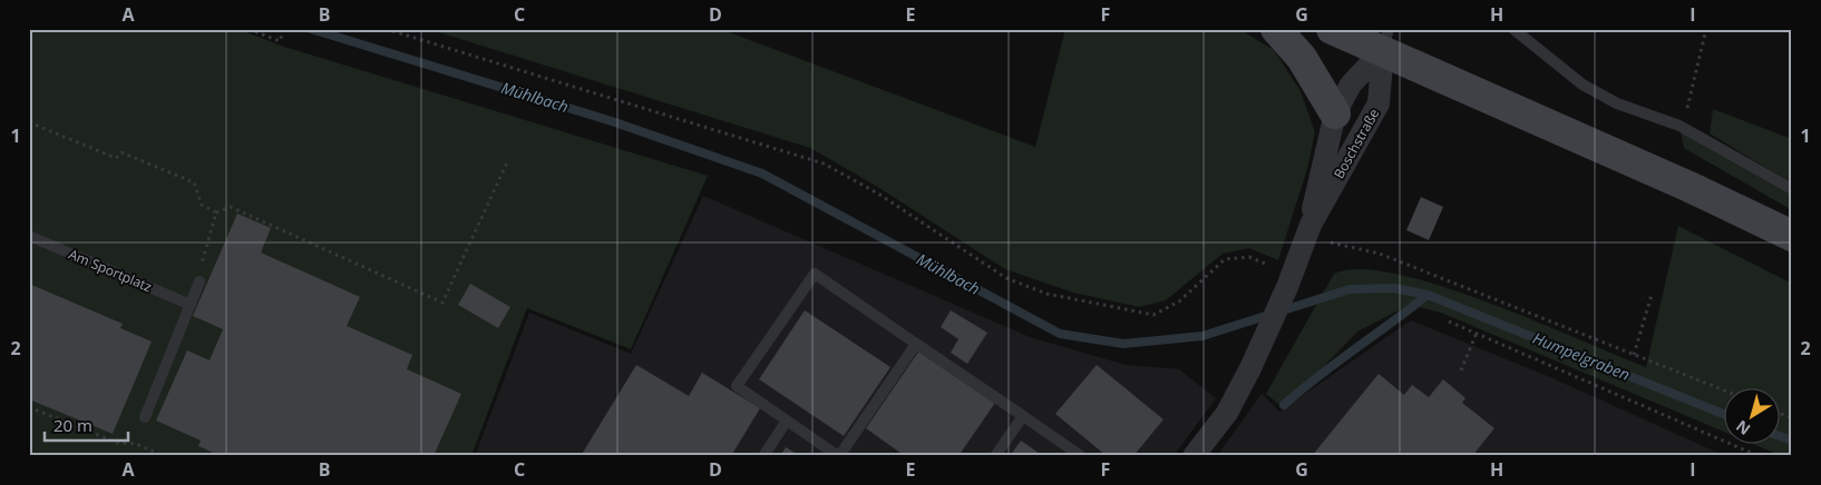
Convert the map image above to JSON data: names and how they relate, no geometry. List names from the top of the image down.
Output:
{
  "streets": {
    "street": ["Boschstraße"],
    "lane": ["Am Sportplatz"]
  },
  "water": ["Mühlbach", "Humpelgraben"],
  "scale_bar": "20 m",
  "north": "bottom left",
  "grid": {
    "columns": [
      "A",
      "B",
      "C",
      "D",
      "E",
      "F",
      "G",
      "H",
      "I"
    ],
    "rows": ["1", "2"]
  }
}
